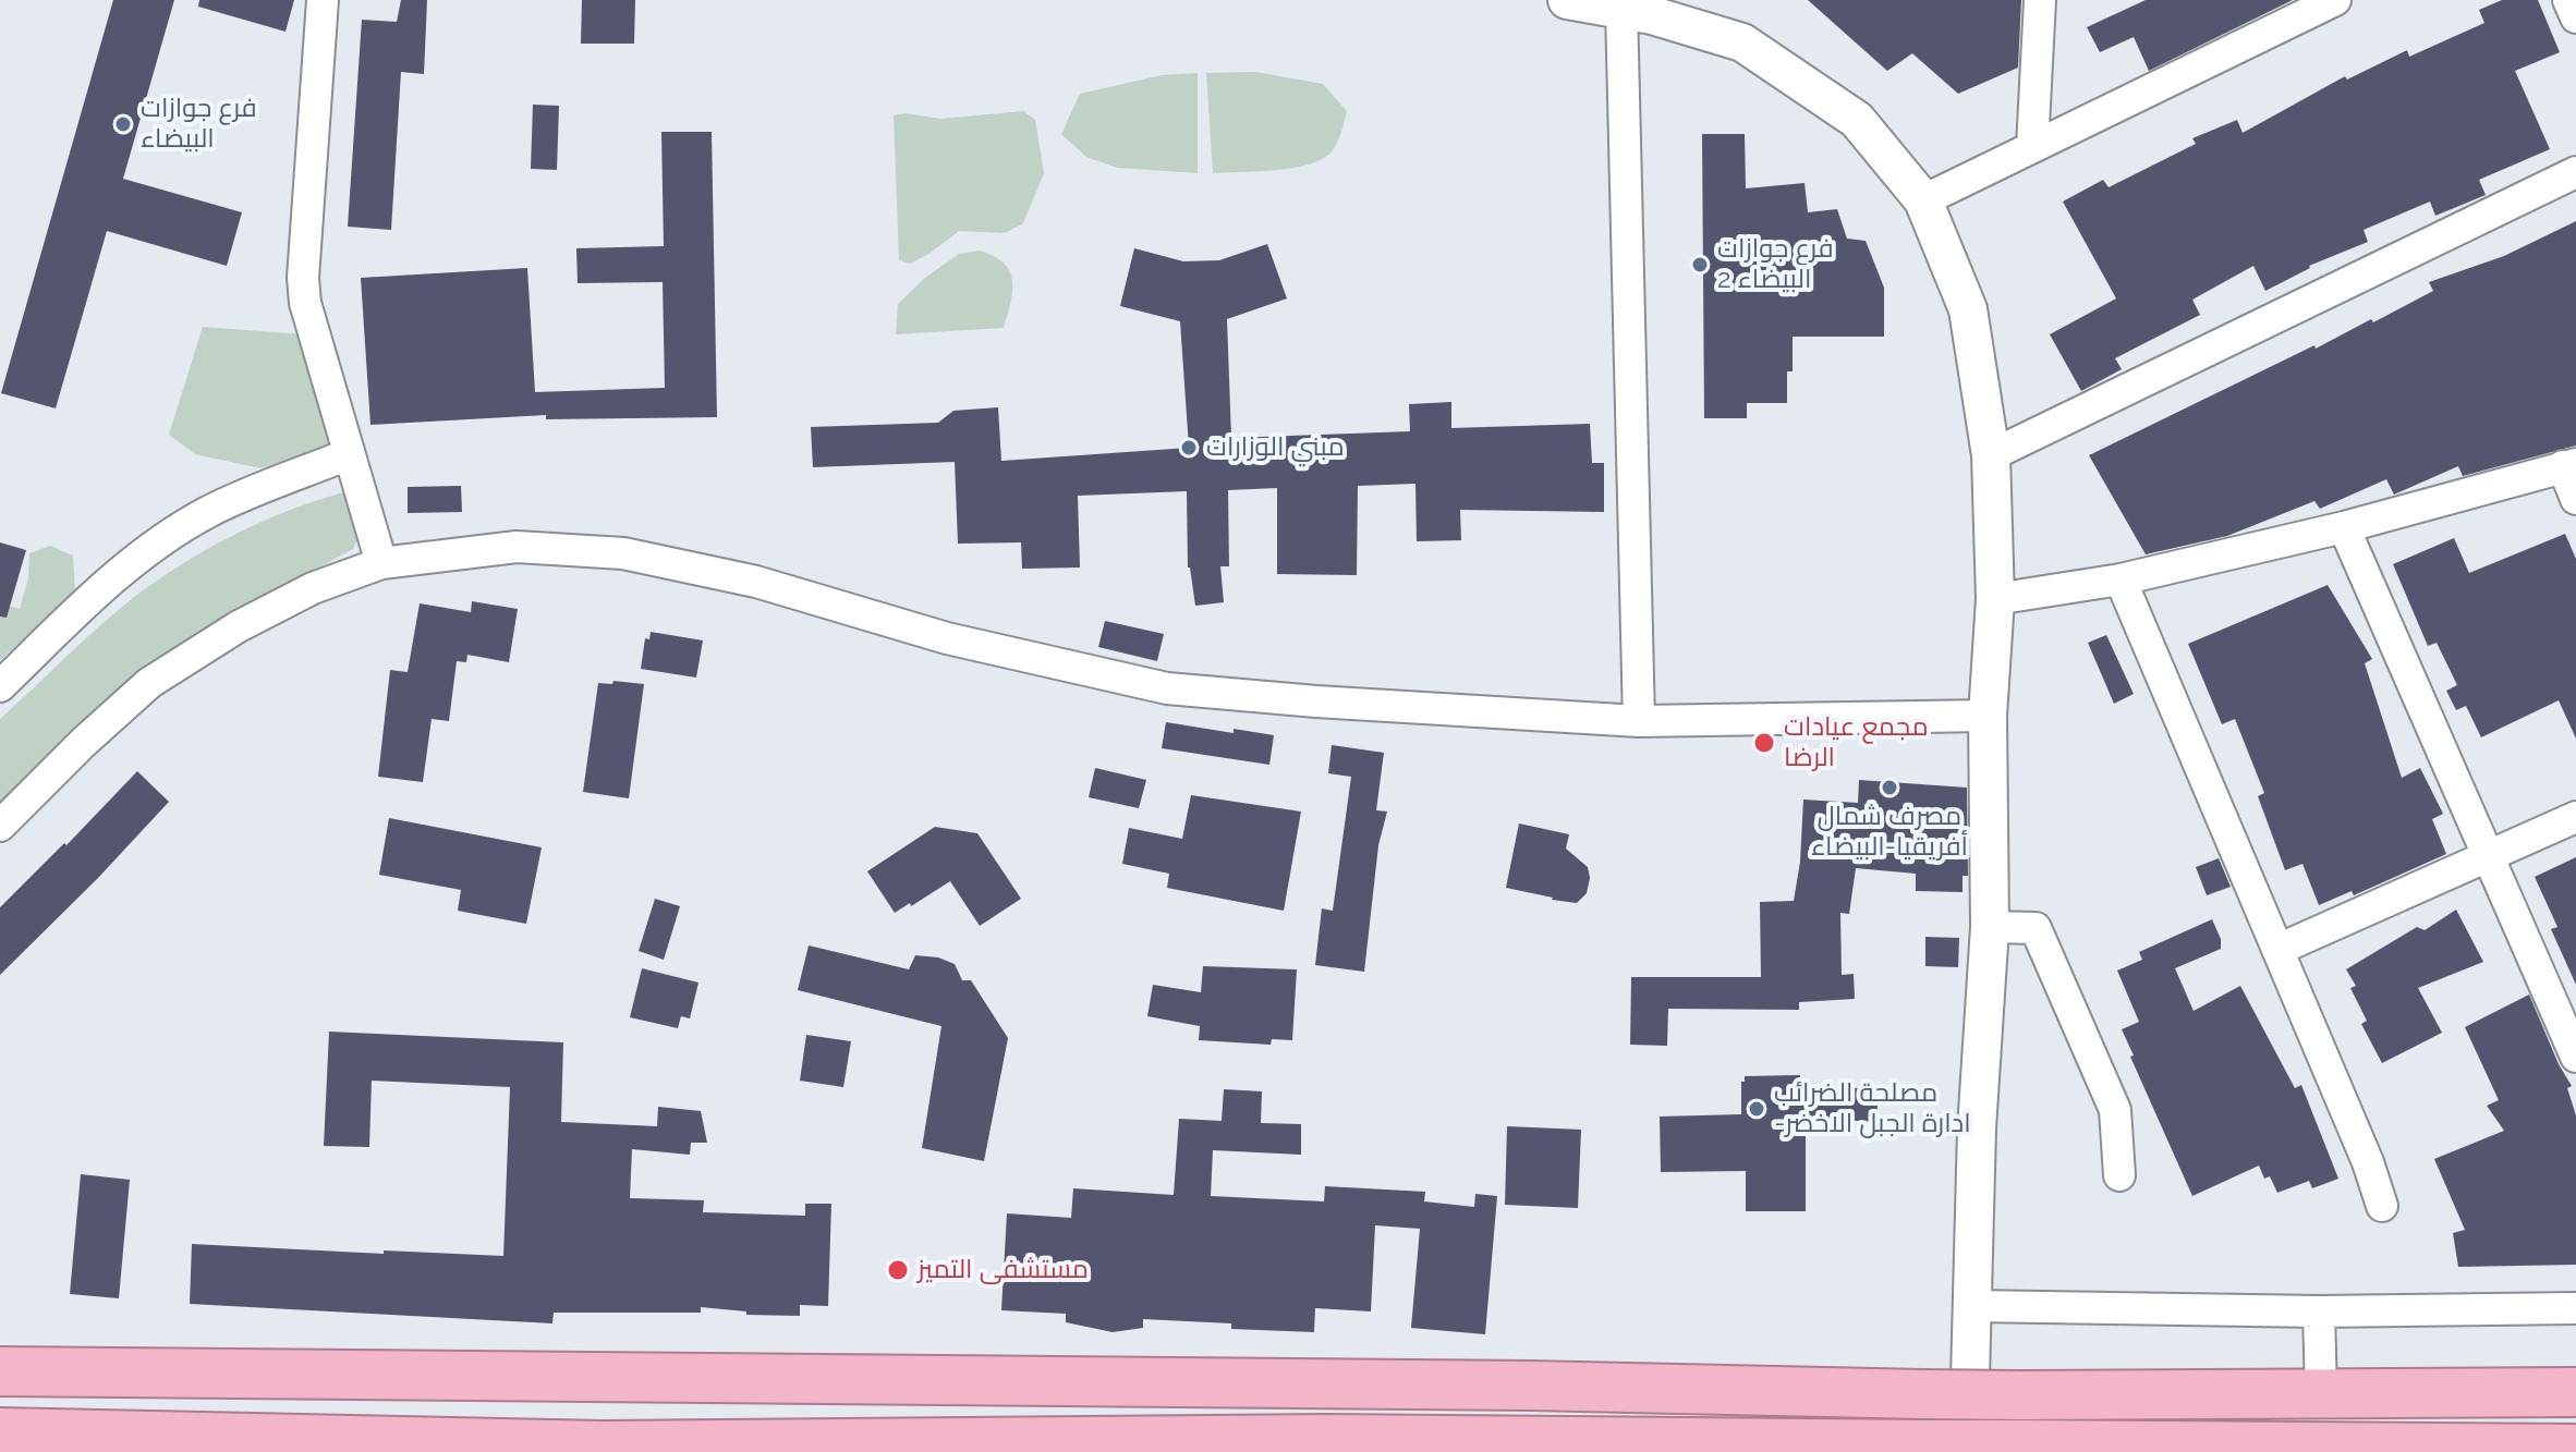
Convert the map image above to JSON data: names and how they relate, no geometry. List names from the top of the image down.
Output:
{
  "places": [
    "فرع جوازات البيضاء",
    "فرع جوازات البيضاء 2",
    "مبني الوزارات",
    "مجمع عيادات الرضا",
    "مصرف شمال أفريقيا-البيضاء",
    "مصلحة الضرائب -ادارة الجبل الاخضر",
    "مستشفى التميز"
  ]
}
